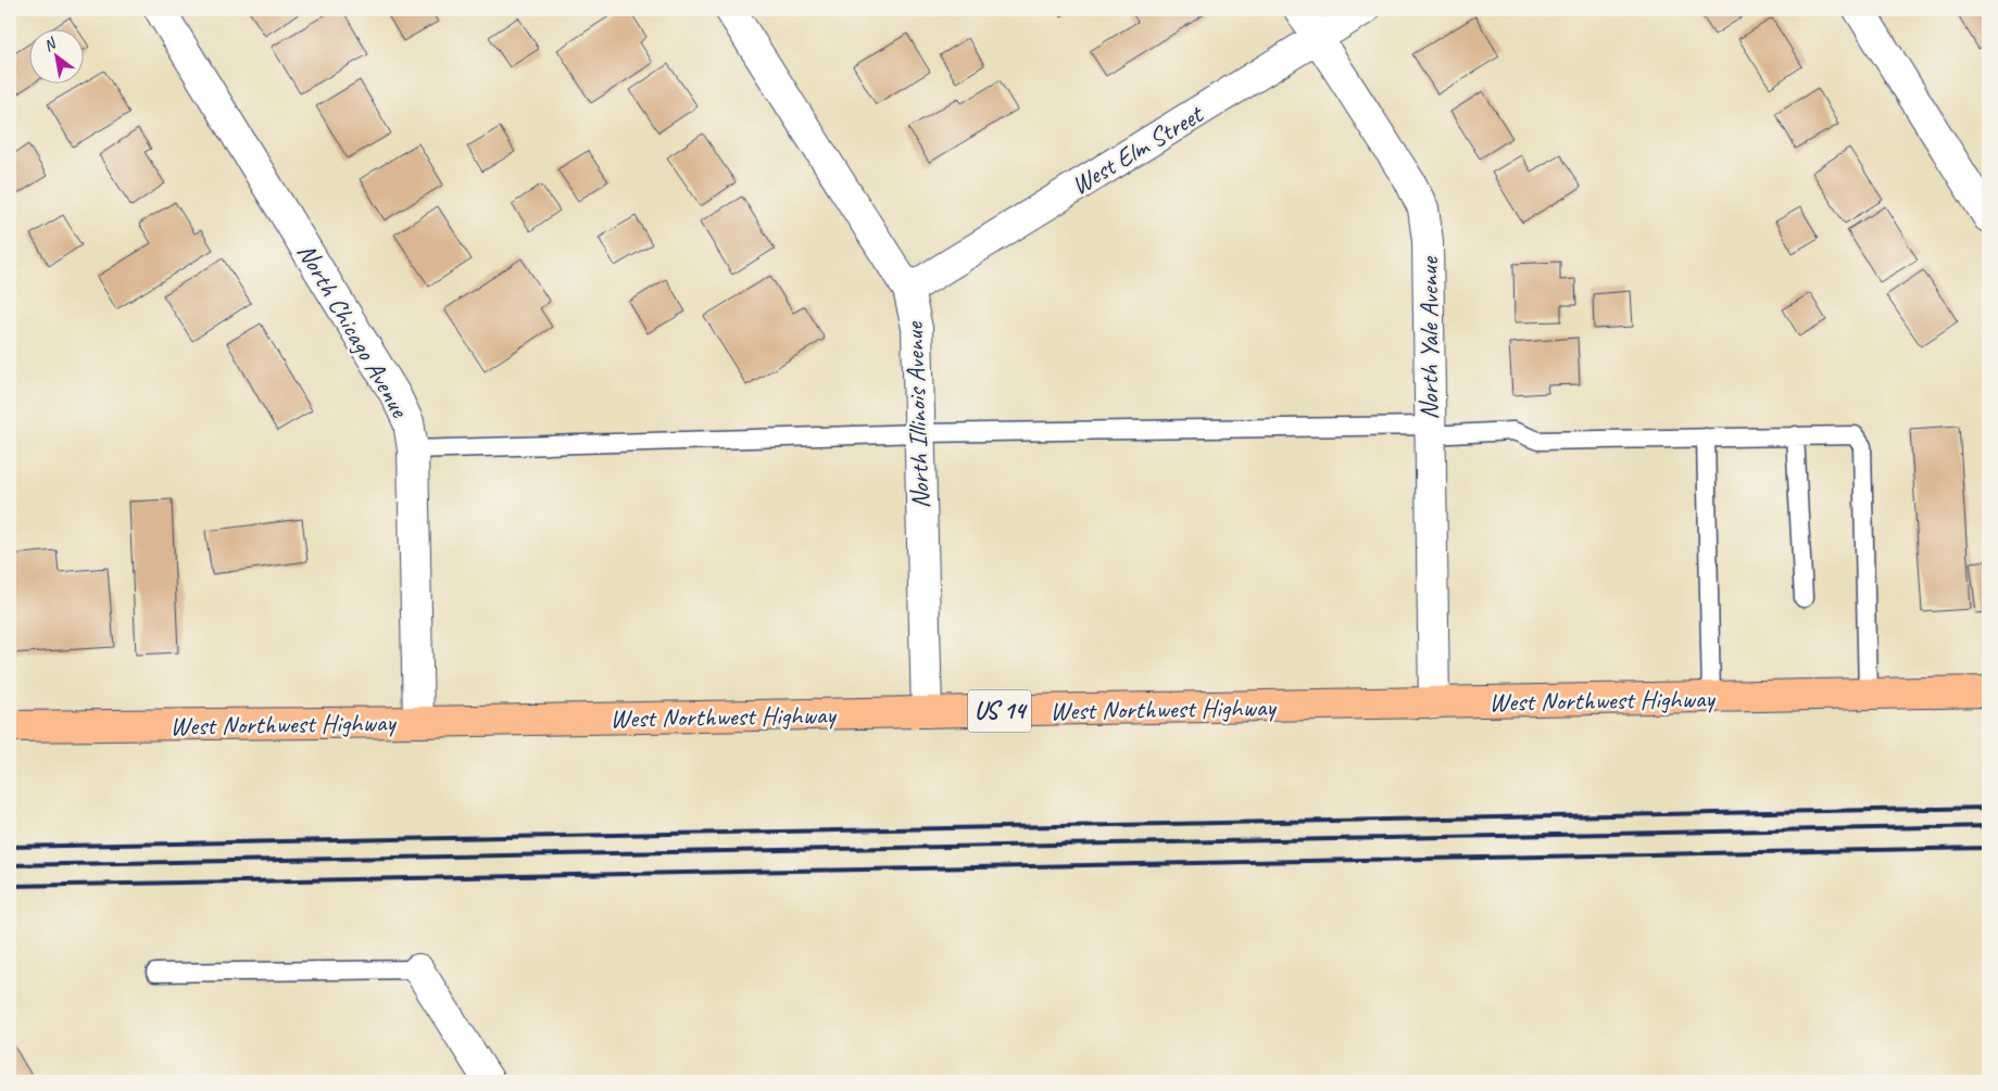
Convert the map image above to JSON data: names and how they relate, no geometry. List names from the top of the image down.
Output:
{
  "streets": {
    "main road": ["West Northwest Highway", "US 14"],
    "street": [
      "West Elm Street",
      "North Chicago Avenue",
      "North Yale Avenue",
      "North Illinois Avenue"
    ]
  },
  "crossings": [
    ["West Elm Street", "North Yale Avenue"],
    ["West Elm Street", "North Illinois Avenue"],
    ["North Chicago Avenue", "West Northwest Highway"],
    ["North Yale Avenue", "West Northwest Highway"],
    ["North Illinois Avenue", "West Northwest Highway"]
  ],
  "north": "top left"
}
